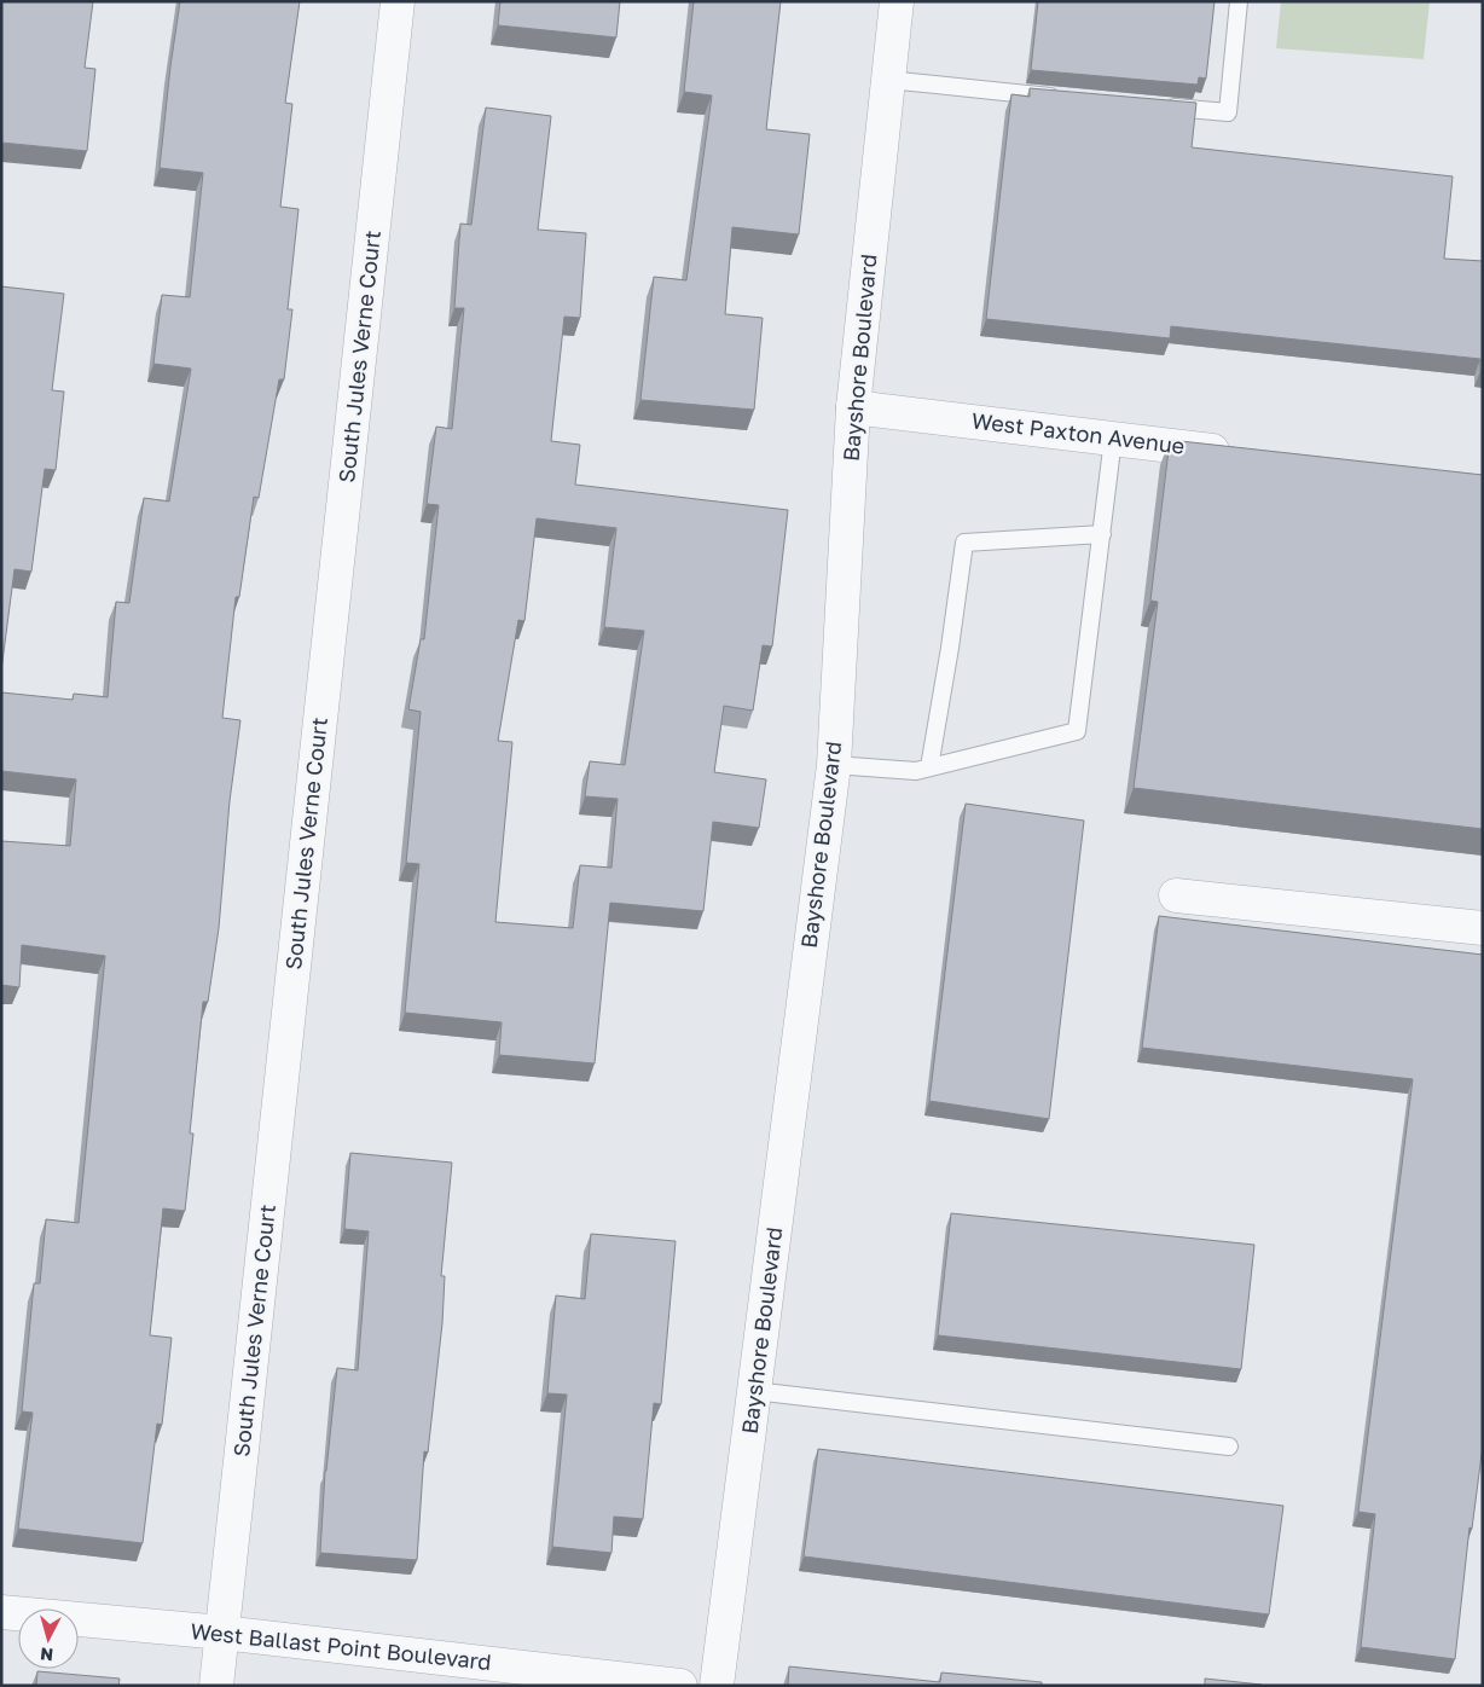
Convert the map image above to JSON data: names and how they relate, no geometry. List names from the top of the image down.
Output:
{
  "streets": {
    "street": [
      "South Jules Verne Court",
      "Bayshore Boulevard",
      "West Paxton Avenue",
      "West Ballast Point Boulevard"
    ]
  },
  "crossings": [
    ["South Jules Verne Court", "West Ballast Point Boulevard"],
    ["Bayshore Boulevard", "West Paxton Avenue"]
  ],
  "north": "bottom"
}
